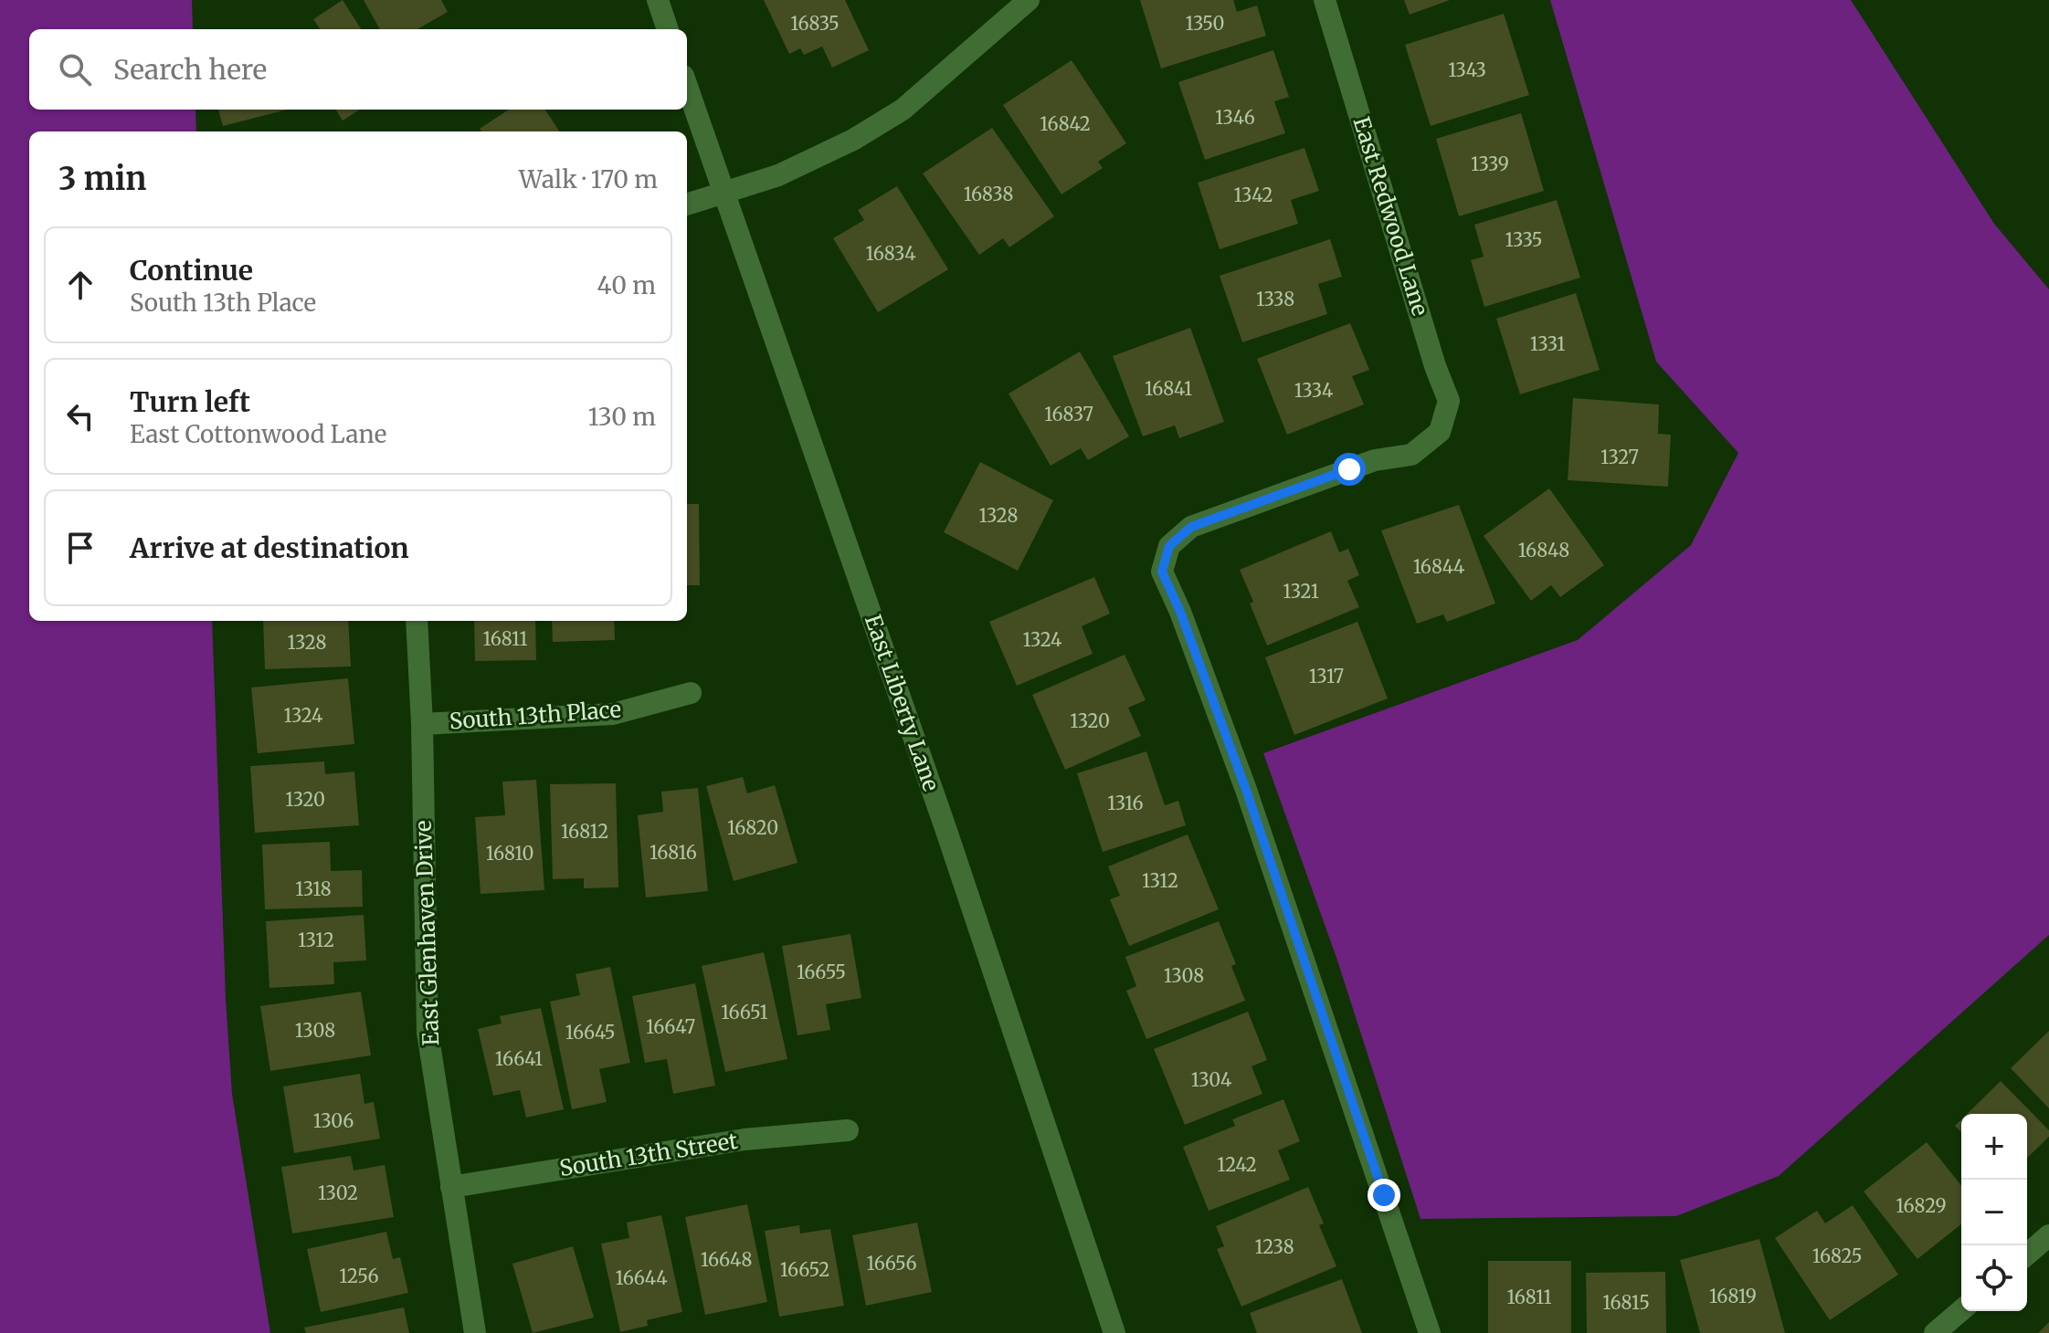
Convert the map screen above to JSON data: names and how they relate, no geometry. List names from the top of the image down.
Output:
{
  "streets": {
    "street": [
      "East Redwood Lane",
      "East Liberty Lane",
      "South 13th Place",
      "East Glenhaven Drive",
      "South 13th Street"
    ]
  },
  "crossings": [
    ["South 13th Place", "East Glenhaven Drive"],
    ["East Glenhaven Drive", "South 13th Street"]
  ],
  "house_numbers": [
    "16835",
    "1350",
    "1343",
    "1346",
    "16842",
    "1339",
    "16838",
    "1342",
    "1335",
    "16834",
    "1338",
    "1331",
    "16841",
    "1334",
    "16837",
    "1327",
    "1328",
    "16848",
    "16844",
    "1321",
    "16811",
    "1324",
    "1328",
    "1317",
    "1324",
    "1320",
    "1320",
    "1316",
    "16820",
    "16812",
    "16816",
    "16810",
    "1312",
    "1318",
    "1312",
    "16655",
    "1308",
    "16651",
    "16647",
    "1308",
    "16645",
    "16641",
    "1304",
    "1306",
    "1242",
    "1302",
    "16829",
    "1238",
    "16825",
    "16648",
    "16656",
    "16652",
    "1256",
    "16644",
    "16819",
    "16811",
    "16815"
  ],
  "page": {
    "search": "Search here",
    "heading": ["3 min", "Walk · 170 m"],
    "list": [
      ["Continue", "South 13th Place", "40 m"],
      ["Turn left", "East Cottonwood Lane", "130 m"],
      "Arrive at destination"
    ],
    "map_buttons": ["+", "−"]
  }
}
